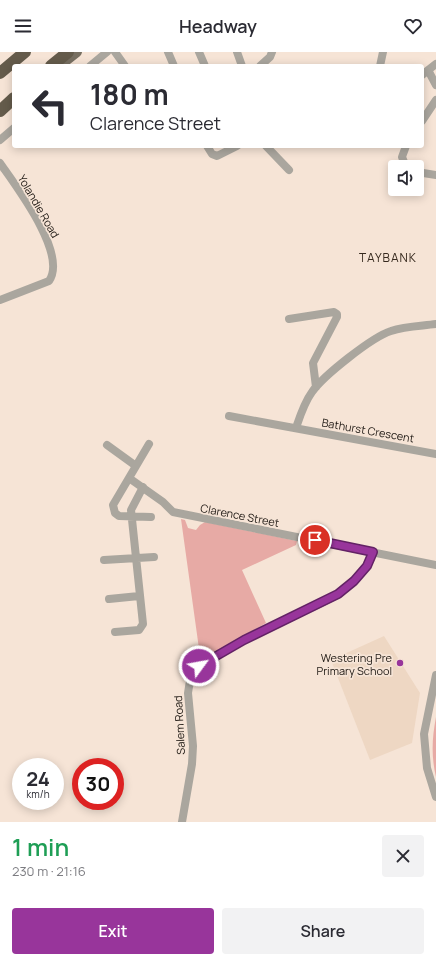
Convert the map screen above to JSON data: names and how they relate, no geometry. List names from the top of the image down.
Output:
{
  "streets": {
    "street": [
      "Yolandie Road",
      "Bathurst Crescent",
      "Clarence Street",
      "Salem Road"
    ]
  },
  "crossings": [
    ["Clarence Street", "Salem Road"]
  ],
  "districts": ["TAYBANK"],
  "places": ["Westering Pre Primary School"],
  "page": {
    "header": "Headway",
    "turn": ["180 m", "Clarence Street"],
    "speed": "24 km/h",
    "limit": "30",
    "heading": ["1 min", "230 m · 21:16"],
    "buttons": ["Exit", "Share"]
  }
}
